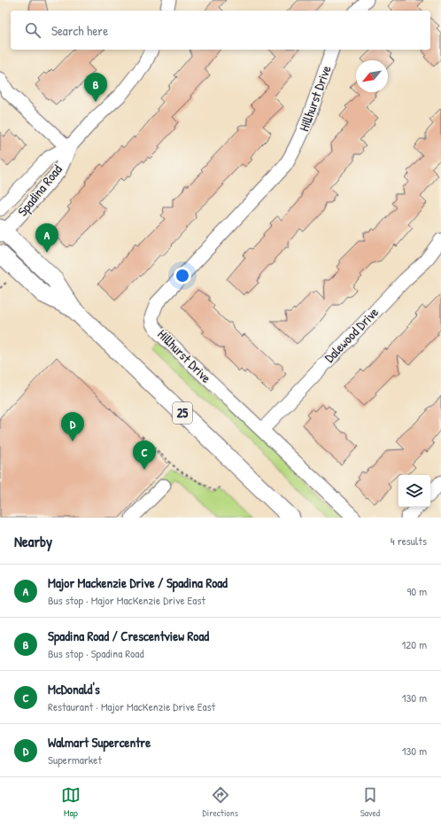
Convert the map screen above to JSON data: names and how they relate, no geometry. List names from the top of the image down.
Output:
{
  "streets": {
    "main road": ["25"],
    "street": ["Hillhurst Drive", "Spadina Road", "Dalewood Drive"]
  },
  "crossings": [
    ["Hillhurst Drive", "Dalewood Drive"],
    ["Spadina Road", "25"]
  ],
  "north": "bottom left",
  "page": {
    "search": "Search here",
    "pins": [
      "B",
      "A",
      "D",
      "C"
    ],
    "heading": ["Nearby", "4 results"],
    "list": [
      {
        "mark": "A",
        "name": "Major Mackenzie Drive / Spadina Road",
        "note": "Bus stop · Major MacKenzie Drive East",
        "value": "90 m"
      },
      {
        "mark": "B",
        "name": "Spadina Road / Crescentview Road",
        "note": "Bus stop · Spadina Road",
        "value": "120 m"
      },
      {
        "mark": "C",
        "name": "McDonald's",
        "note": "Restaurant · Major MacKenzie Drive East",
        "value": "130 m"
      },
      {
        "mark": "D",
        "name": "Walmart Supercentre",
        "note": "Supermarket",
        "value": "130 m"
      }
    ],
    "nav": ["Map", "Directions", "Saved"]
  }
}
